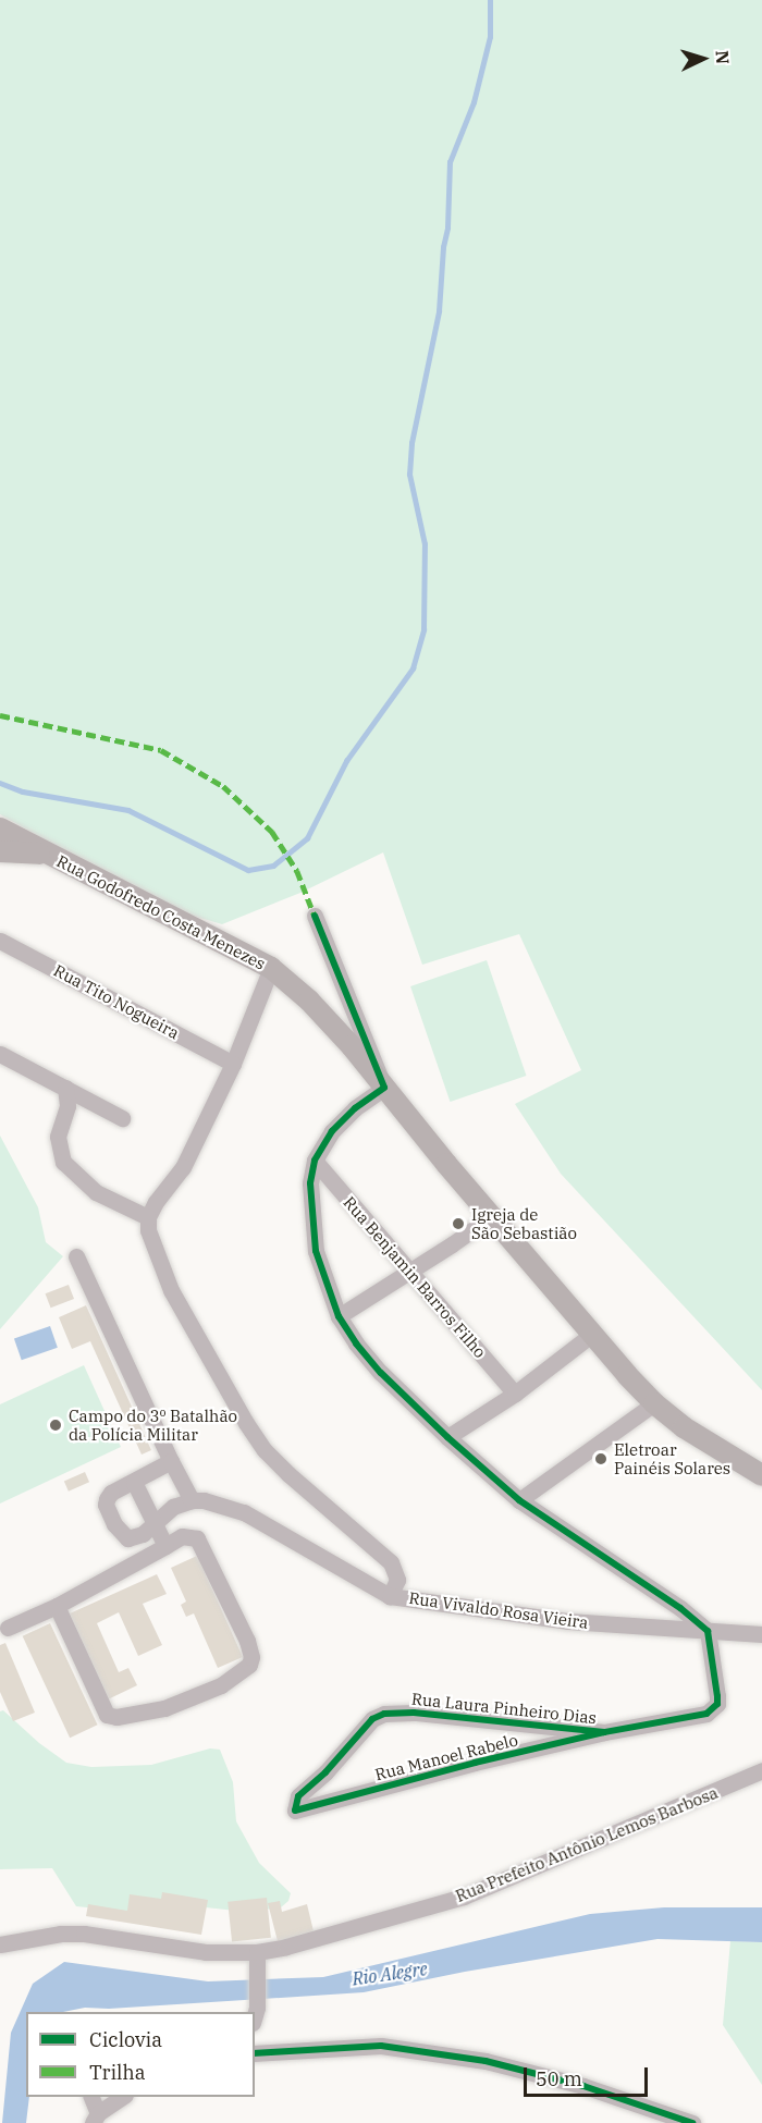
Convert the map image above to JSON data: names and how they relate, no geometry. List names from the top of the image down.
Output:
{
  "streets": {
    "main road": ["Rua Godofredo Costa Menezes"],
    "street": [
      "Rua Tito Nogueira",
      "Rua Benjamin Barros Filho",
      "Rua Vivaldo Rosa Vieira",
      "Rua Laura Pinheiro Dias",
      "Rua Manoel Rabelo",
      "Rua Prefeito Antônio Lemos Barbosa"
    ]
  },
  "crossings": [
    ["Rua Vivaldo Rosa Vieira", "Rua Laura Pinheiro Dias"],
    ["Rua Laura Pinheiro Dias", "Rua Manoel Rabelo"]
  ],
  "water": ["Rio Alegre"],
  "places": ["Igreja de São Sebastião", "Campo do 3º Batalhão da Polícia Militar", "Eletroar Painéis Solares"],
  "legend": ["Ciclovia", "Trilha"],
  "scale_bar": "50 m",
  "north": "right"
}
